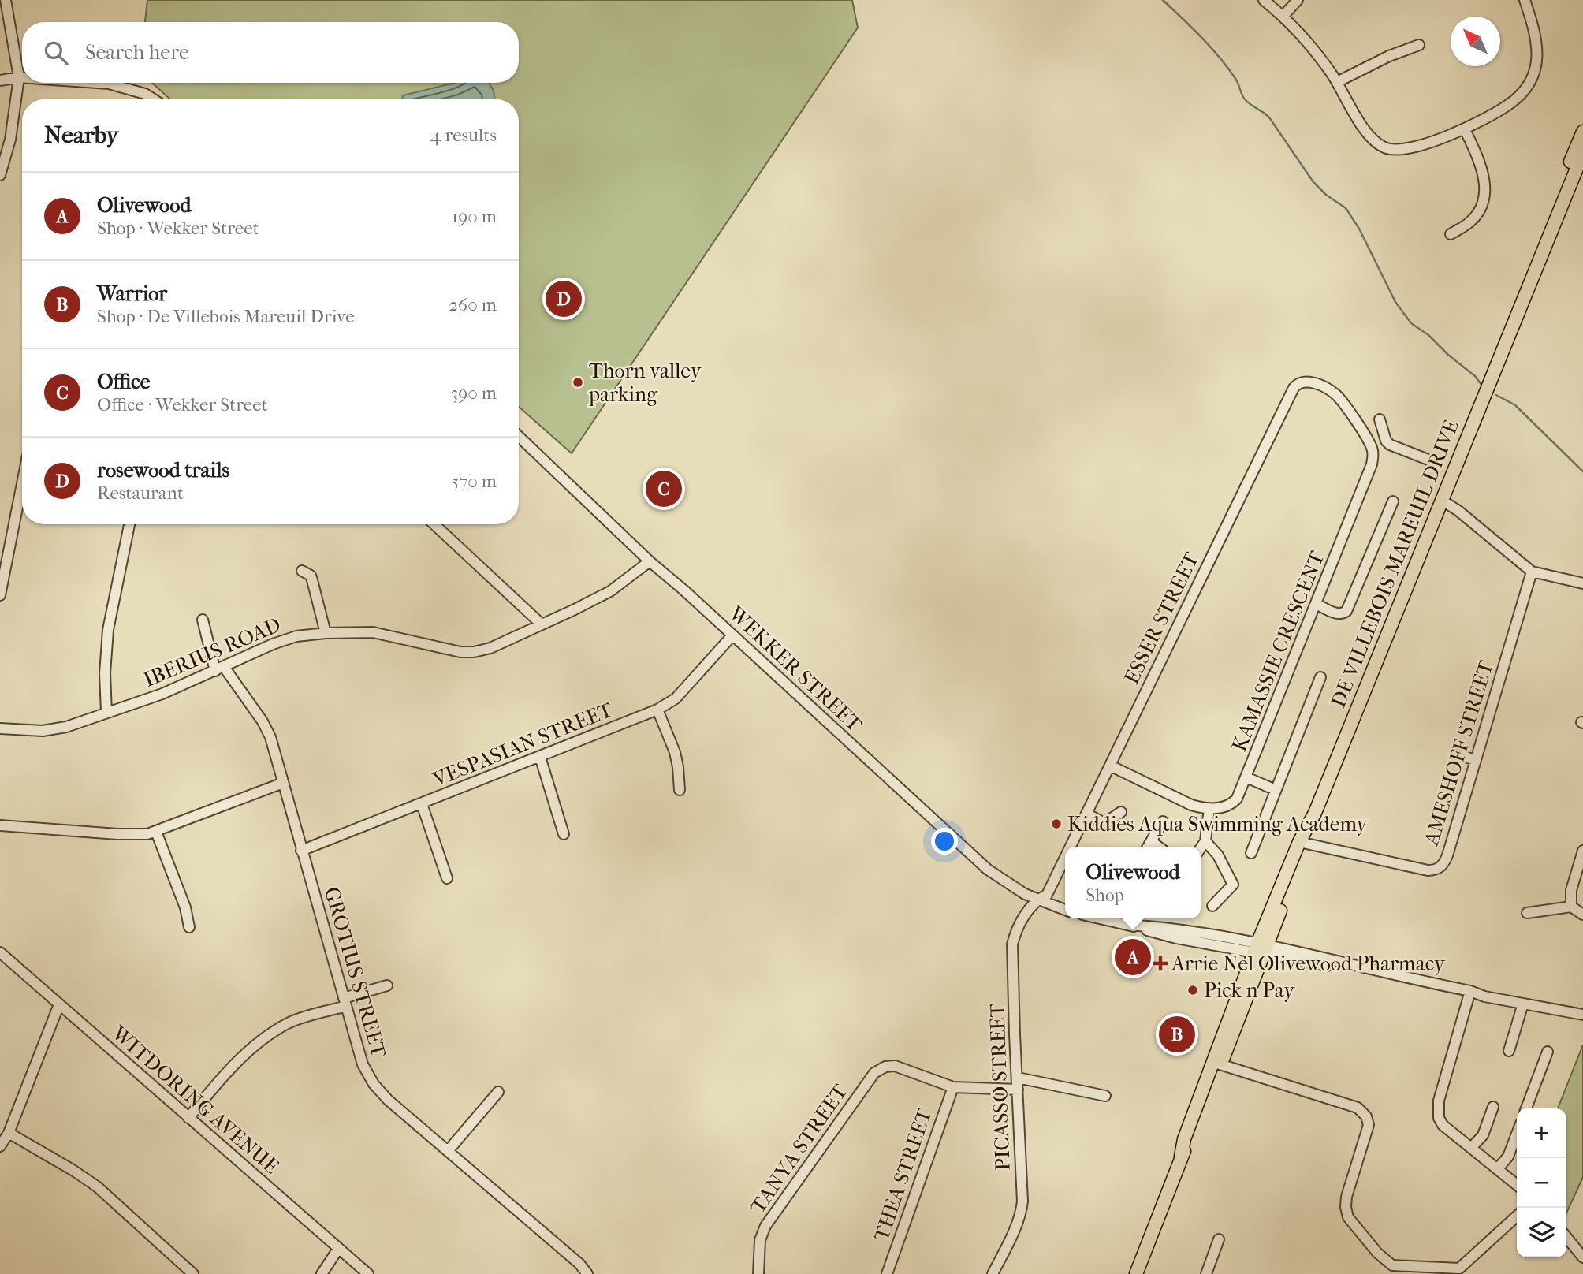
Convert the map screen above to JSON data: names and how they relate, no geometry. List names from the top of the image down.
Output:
{
  "streets": {
    "main road": ["DE VILLEBOIS MAREUIL DRIVE"],
    "street": [
      "ESSER STREET",
      "KAMASSIE CRESCENT",
      "IBERIUS ROAD",
      "WEKKER STREET",
      "VESPASIAN STREET",
      "AMESHOFF STREET",
      "GROTIUS STREET",
      "PICASSO STREET",
      "WITDORING AVENUE",
      "TANYA STREET",
      "THEA STREET"
    ]
  },
  "crossings": [
    ["DE VILLEBOIS MAREUIL DRIVE", "AMESHOFF STREET"],
    ["ESSER STREET", "KAMASSIE CRESCENT"],
    ["ESSER STREET", "WEKKER STREET"],
    ["ESSER STREET", "PICASSO STREET"],
    ["IBERIUS ROAD", "WEKKER STREET"],
    ["IBERIUS ROAD", "GROTIUS STREET"],
    ["WEKKER STREET", "VESPASIAN STREET"],
    ["WEKKER STREET", "PICASSO STREET"],
    ["VESPASIAN STREET", "GROTIUS STREET"],
    ["TANYA STREET", "THEA STREET"]
  ],
  "places": {
    "other": ["Thorn valley parking", "Kiddies Aqua Swimming Academy", "Pick n Pay"],
    "health": ["Arrie Nel Olivewood Pharmacy"]
  },
  "north": "top left",
  "page": {
    "search": "Search here",
    "heading": ["Nearby", "4 results"],
    "list": [
      {
        "mark": "A",
        "name": "Olivewood",
        "note": "Shop · Wekker Street",
        "value": "190 m"
      },
      {
        "mark": "B",
        "name": "Warrior",
        "note": "Shop · De Villebois Mareuil Drive",
        "value": "260 m"
      },
      {
        "mark": "C",
        "name": "Office",
        "note": "Office · Wekker Street",
        "value": "390 m"
      },
      {
        "mark": "D",
        "name": "rosewood trails",
        "note": "Restaurant",
        "value": "570 m"
      }
    ],
    "pins": [
      "D",
      "C",
      "A",
      "B"
    ],
    "popup": ["Olivewood", "Shop"],
    "map_buttons": ["+", "−"]
  }
}
